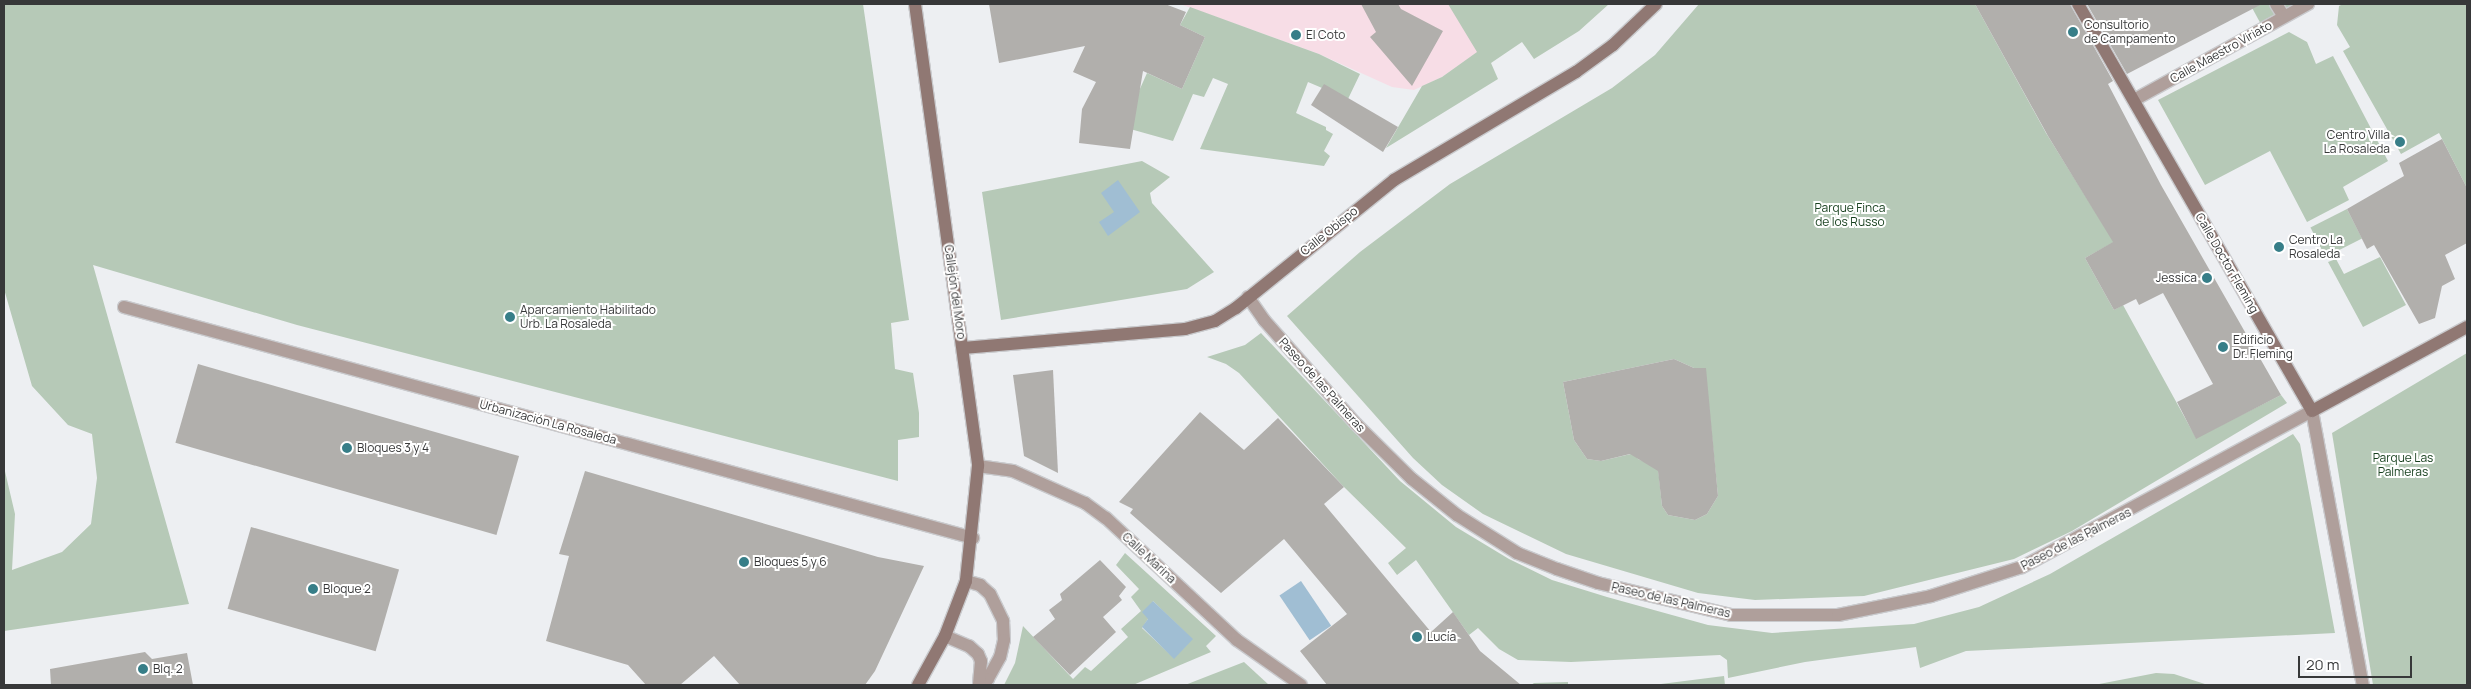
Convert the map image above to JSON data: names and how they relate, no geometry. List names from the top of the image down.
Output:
{
  "streets": {
    "street": [
      "Calle Maestro Viriato",
      "Calle Obispo",
      "Calle Doctor Fleming",
      "Callejón del Moro",
      "Paseo de las Palmeras",
      "Urbanización La Rosaleda",
      "Calle Marina"
    ]
  },
  "crossings": [
    ["Calle Maestro Viriato", "Calle Doctor Fleming"],
    ["Calle Obispo", "Callejón del Moro"],
    ["Calle Obispo", "Paseo de las Palmeras"],
    ["Calle Doctor Fleming", "Paseo de las Palmeras"],
    ["Callejón del Moro", "Urbanización La Rosaleda"],
    ["Callejón del Moro", "Calle Marina"]
  ],
  "parks": ["Parque Finca de los Russo", "Parque Las Palmeras"],
  "places": [
    "Consultorio de Campamento",
    "El Coto",
    "Centro Villa La Rosaleda",
    "Centro La Rosaleda",
    "Jessica",
    "Aparcamiento Habilitado Urb. La Rosaleda",
    "Edificio Dr. Fleming",
    "Bloques 3 y 4",
    "Bloques 5 y 6",
    "Bloque 2",
    "Lucía",
    "Blq. 2"
  ],
  "scale_bar": "20 m"
}
